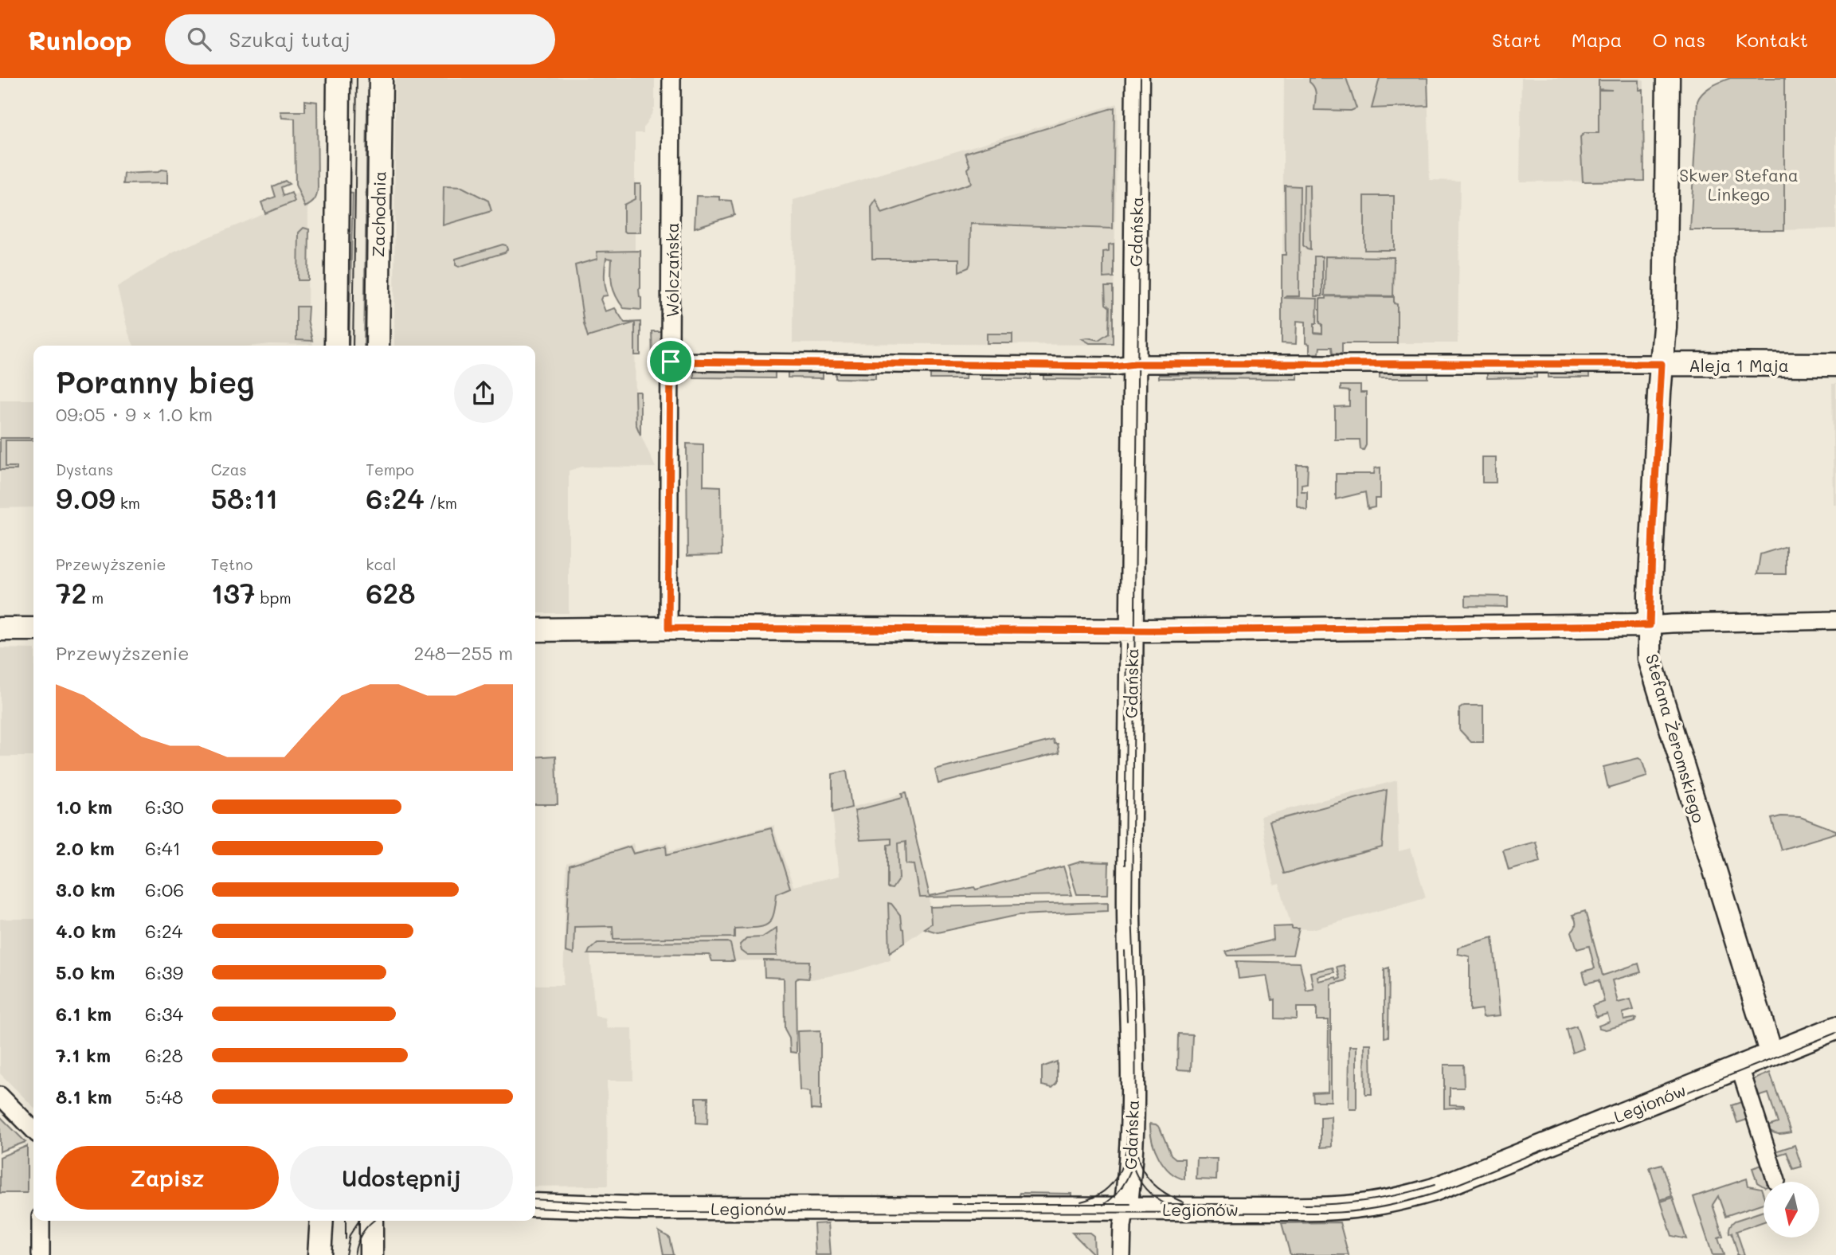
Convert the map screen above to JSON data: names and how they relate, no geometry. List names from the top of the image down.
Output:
{
  "streets": {
    "street": [
      "Zachodnia",
      "Gdańska",
      "Wólczańska",
      "Aleja 1 Maja",
      "Stefana Żeromskiego",
      "Legionów"
    ]
  },
  "crossings": [
    ["Gdańska", "Aleja 1 Maja"],
    ["Gdańska", "Legionów"],
    ["Wólczańska", "Aleja 1 Maja"],
    ["Aleja 1 Maja", "Stefana Żeromskiego"],
    ["Stefana Żeromskiego", "Legionów"]
  ],
  "parks": ["Skwer Stefana Linkego"],
  "north": "bottom",
  "page": {
    "header": "Runloop",
    "search": "Szukaj tutaj",
    "nav": [
      "Start",
      "Mapa",
      "O nas",
      "Kontakt"
    ],
    "heading": ["Poranny bieg", "09:05 · 9 × 1.0 km"],
    "stats": [
      ["Dystans", "9.09 km"],
      ["Czas", "58:11"],
      ["Tempo", "6:24 /km"],
      ["Przewyższenie", "72 m"],
      ["Tętno", "137 bpm"],
      ["kcal", "628"]
    ],
    "chart": ["Przewyższenie", "248–255 m"],
    "list": [
      {
        "name": "1.0 km",
        "note": "6:30"
      },
      {
        "name": "2.0 km",
        "note": "6:41"
      },
      {
        "name": "3.0 km",
        "note": "6:06"
      },
      {
        "name": "4.0 km",
        "note": "6:24"
      },
      {
        "name": "5.0 km",
        "note": "6:39"
      },
      {
        "name": "6.1 km",
        "note": "6:34"
      },
      {
        "name": "7.1 km",
        "note": "6:28"
      },
      {
        "name": "8.1 km",
        "note": "5:48"
      }
    ],
    "buttons": ["Zapisz", "Udostępnij"]
  }
}
